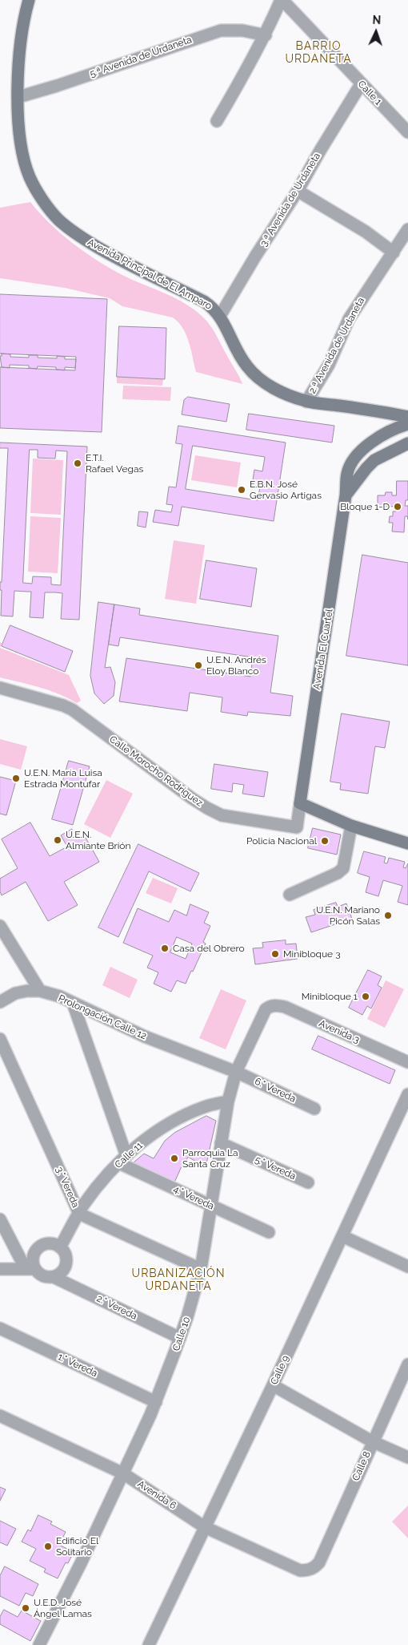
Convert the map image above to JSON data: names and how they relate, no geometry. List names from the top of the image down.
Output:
{
  "streets": {
    "main road": ["Avenida Principal de El Amparo", "Avenida El Cuartel"],
    "street": [
      "5.ª Avenida de Urdaneta",
      "Calle 1",
      "3.ª Avenida de Urdaneta",
      "2.ª Avenida de Urdaneta",
      "Calle Morocho Rodríguez",
      "Prolongación Calle 12",
      "Avenida 3",
      "6.° Vereda",
      "Calle 11",
      "5.° Vereda",
      "3.° Vereda",
      "4.° Vereda",
      "2.° Vereda",
      "Calle 10",
      "1.° Vereda",
      "Calle 9",
      "Calle 8",
      "Avenida 6"
    ]
  },
  "crossings": [
    ["5.ª Avenida de Urdaneta", "Avenida Principal de El Amparo"],
    ["Calle 1", "3.ª Avenida de Urdaneta"],
    ["3.ª Avenida de Urdaneta", "Avenida Principal de El Amparo"],
    ["Avenida Principal de El Amparo", "2.ª Avenida de Urdaneta"],
    ["Avenida El Cuartel", "Calle Morocho Rodríguez"],
    ["Prolongación Calle 12", "6.° Vereda"],
    ["Prolongación Calle 12", "Calle 10"],
    ["Avenida 3", "Calle 10"],
    ["6.° Vereda", "Calle 10"],
    ["Calle 11", "3.° Vereda"],
    ["Calle 11", "4.° Vereda"],
    ["Calle 11", "2.° Vereda"],
    ["Calle 11", "Calle 10"],
    ["5.° Vereda", "Calle 10"],
    ["3.° Vereda", "Calle 10"],
    ["4.° Vereda", "Calle 10"],
    ["2.° Vereda", "Calle 10"],
    ["Calle 10", "1.° Vereda"],
    ["Calle 10", "Avenida 6"],
    ["Calle 9", "Avenida 6"],
    ["Calle 8", "Avenida 6"]
  ],
  "districts": ["BARRIO URDANETA", "URBANIZACIÓN URDANETA"],
  "places": [
    "E.T.I. Rafael Vegas",
    "E.B.N. José Gervasio Artigas",
    "Bloque 1-D",
    "U.E.N. Andrés Eloy Blanco",
    "U.E.N. María Luisa Estrada Montufar",
    "U.E.N. Almiante Brión",
    "Policía Nacional",
    "U.E.N. Mariano Picón Salas",
    "Casa del Obrero",
    "Minibloque 3",
    "Minibloque 1",
    "Parroquia La Santa Cruz",
    "Edificio El Solitario",
    "U.E.D. José Ángel Lamas"
  ],
  "north": "top"
}
